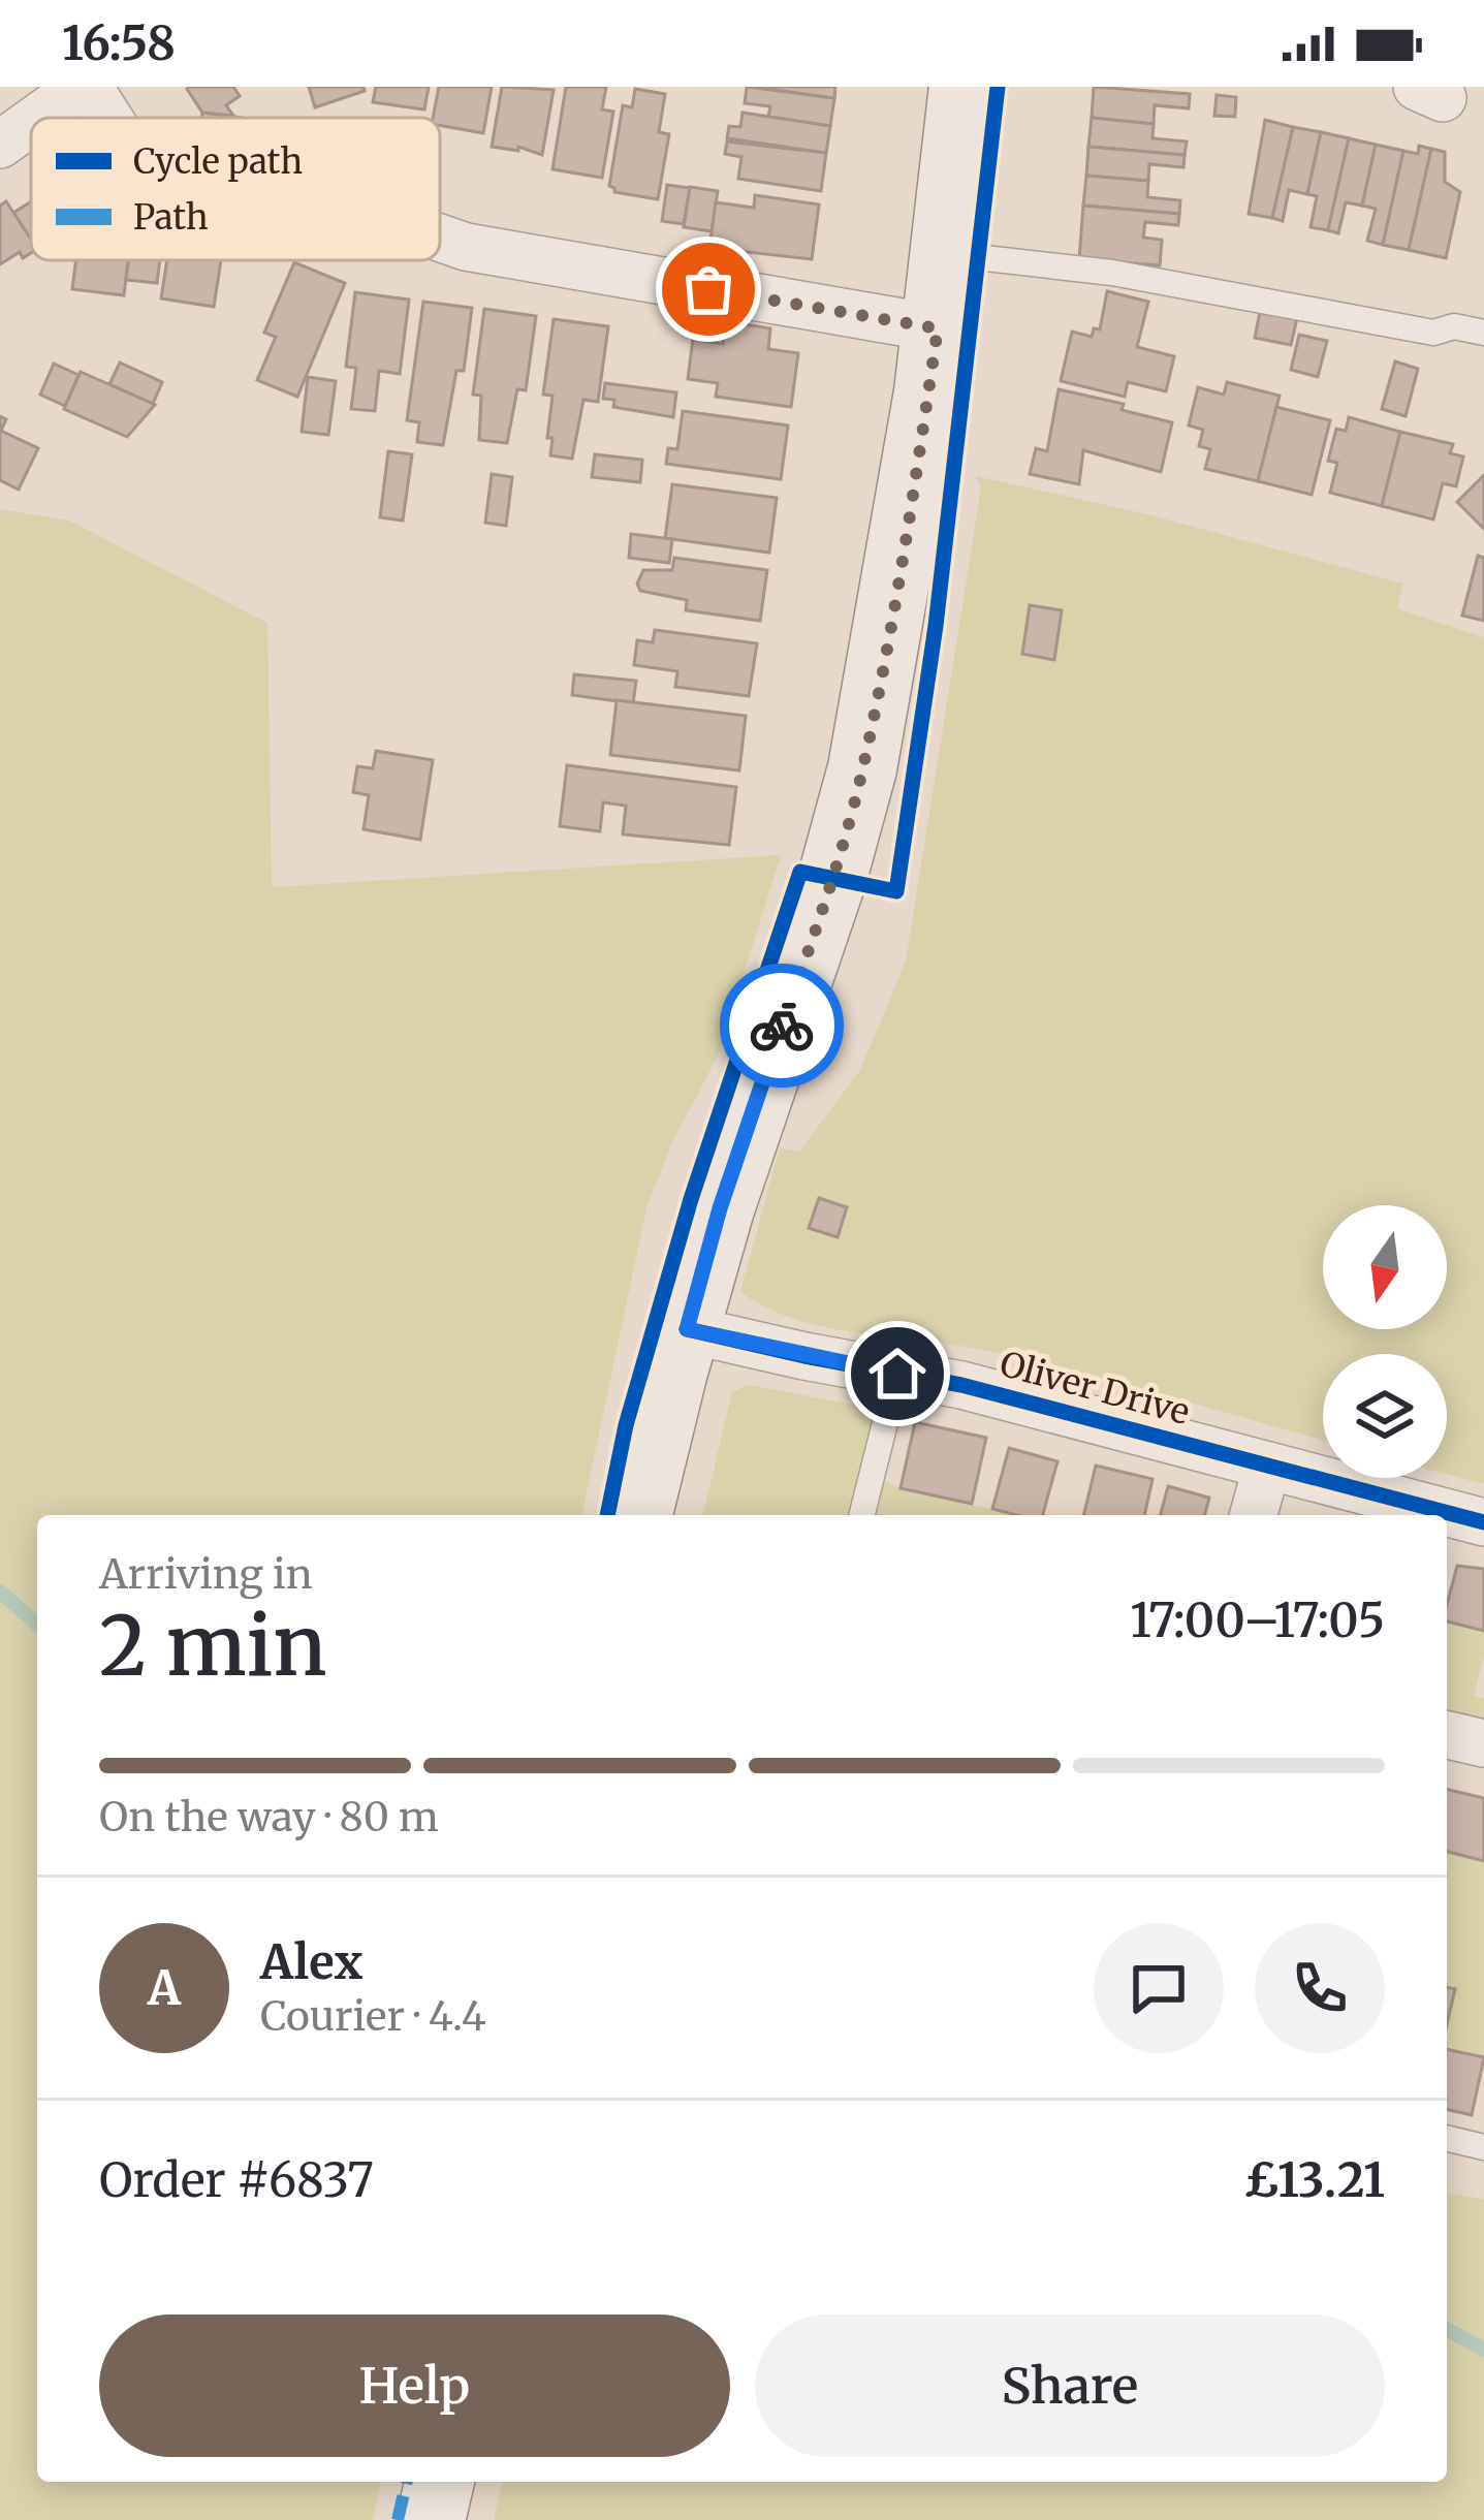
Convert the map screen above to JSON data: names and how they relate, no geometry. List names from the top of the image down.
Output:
{
  "streets": {
    "street": ["Oliver Drive"]
  },
  "legend": ["Cycle path", "Path"],
  "north": "bottom",
  "page": {
    "status": "16:58",
    "heading": ["2 min", "Arriving in", "17:00–17:05"],
    "panel": [
      "Alex",
      "Courier · 4.4",
      "Order #6837",
      "£13.21"
    ],
    "bar": "On the way · 80 m",
    "round": "A",
    "buttons": ["Help", "Share"]
  }
}
